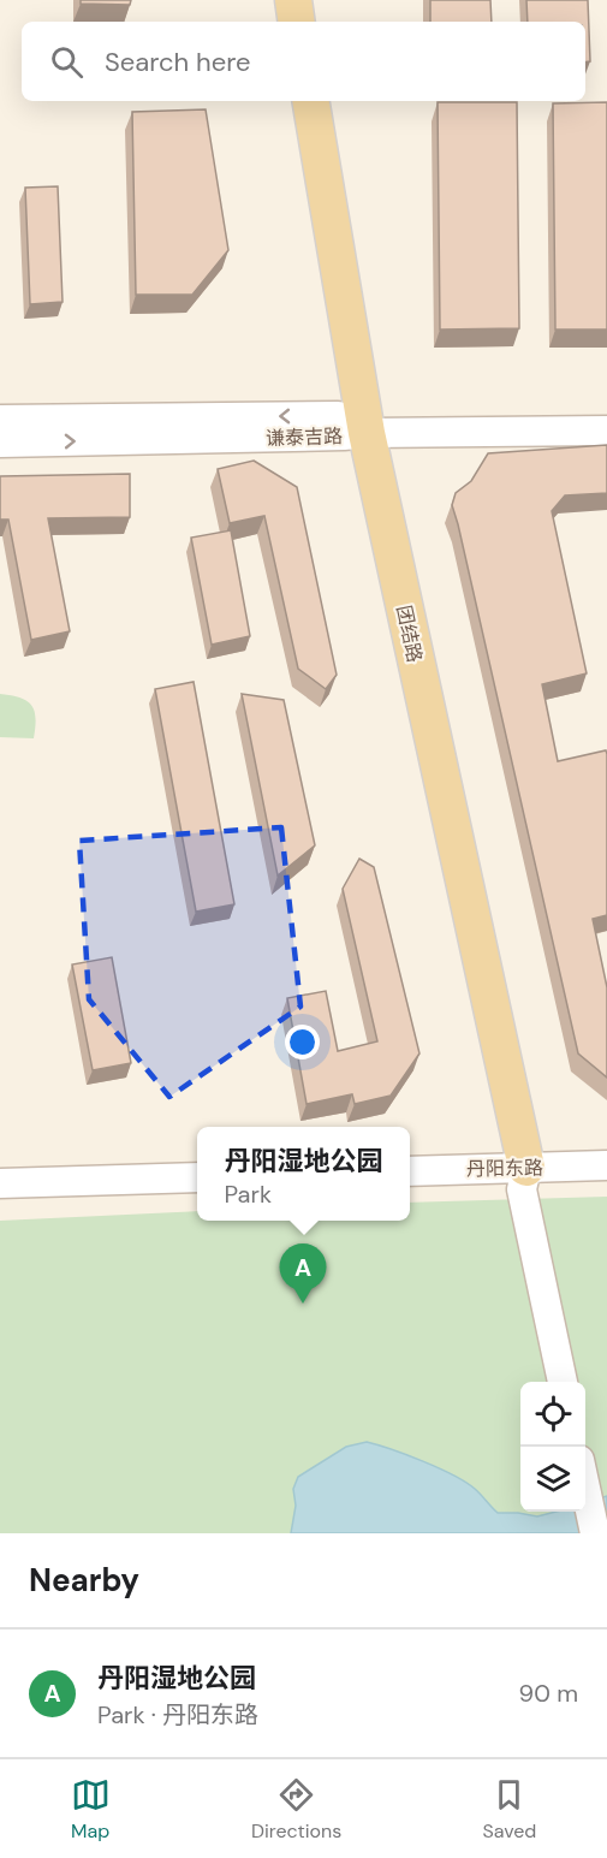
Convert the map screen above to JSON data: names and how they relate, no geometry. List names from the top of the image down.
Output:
{
  "streets": {
    "main road": ["团结路"],
    "street": ["谦泰吉路", "丹阳东路"]
  },
  "crossings": [
    ["谦泰吉路", "团结路"],
    ["团结路", "丹阳东路"]
  ],
  "page": {
    "search": "Search here",
    "popup": ["丹阳湿地公园", "Park"],
    "pins": "A",
    "heading": "Nearby",
    "list": [
      {
        "mark": "A",
        "name": "丹阳湿地公园",
        "note": "Park · 丹阳东路",
        "value": "90 m"
      }
    ],
    "nav": ["Map", "Directions", "Saved"]
  }
}
